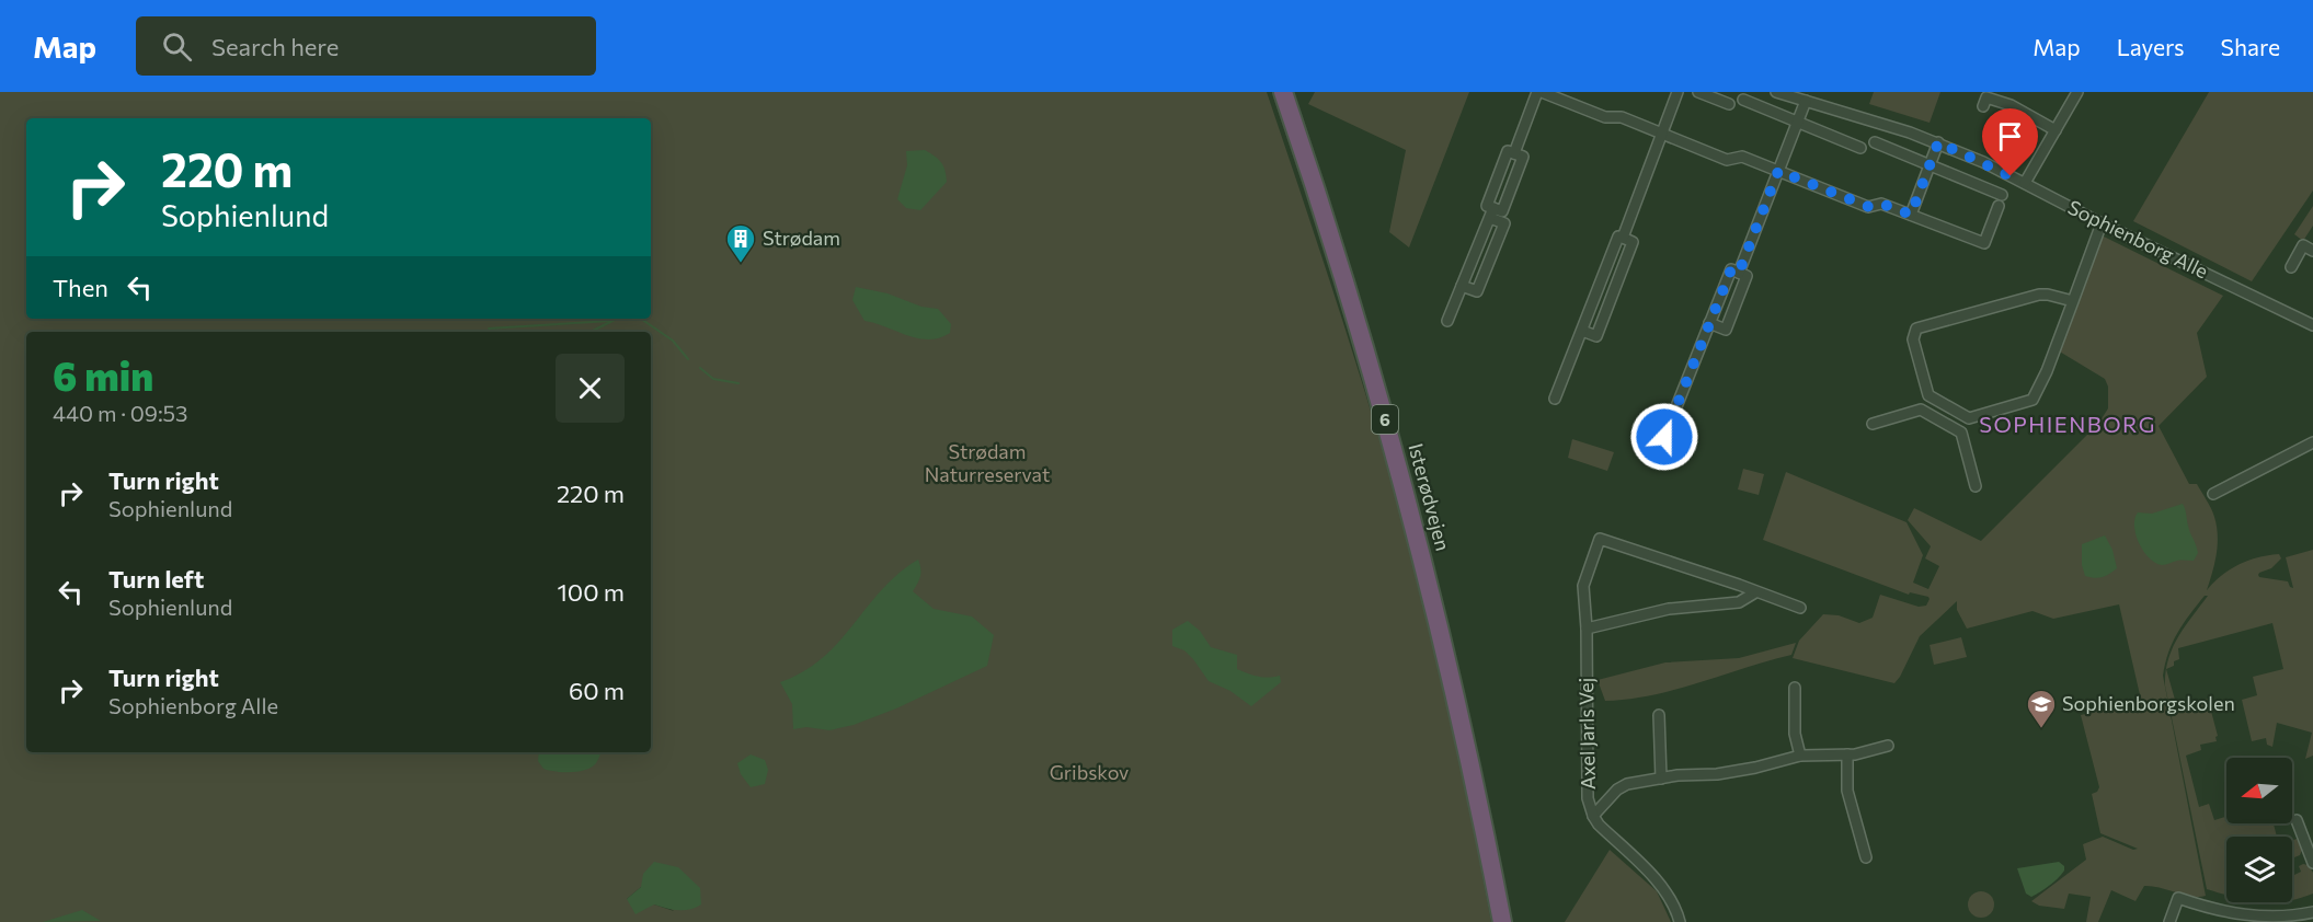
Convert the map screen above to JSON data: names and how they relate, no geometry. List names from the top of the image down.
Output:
{
  "streets": {
    "highway": ["6", "Isterødvejen"],
    "street": ["Sophienborg Alle", "Axel Jarls Vej"]
  },
  "districts": ["SOPHIENBORG"],
  "parks": ["Strødam Naturreservat", "Gribskov"],
  "places": {
    "building": ["Strødam"],
    "school or university": ["Sophienborgskolen"]
  },
  "north": "left",
  "page": {
    "header": "Map",
    "search": "Search here",
    "nav": ["Map", "Layers", "Share"],
    "turn": ["220 m", "Sophienlund"],
    "then": "Then",
    "heading": ["6 min", "440 m · 09:53"],
    "list": [
      {
        "name": "Turn right",
        "note": "Sophienlund",
        "value": "220 m"
      },
      {
        "name": "Turn left",
        "note": "Sophienlund",
        "value": "100 m"
      },
      {
        "name": "Turn right",
        "note": "Sophienborg Alle",
        "value": "60 m"
      }
    ]
  }
}
